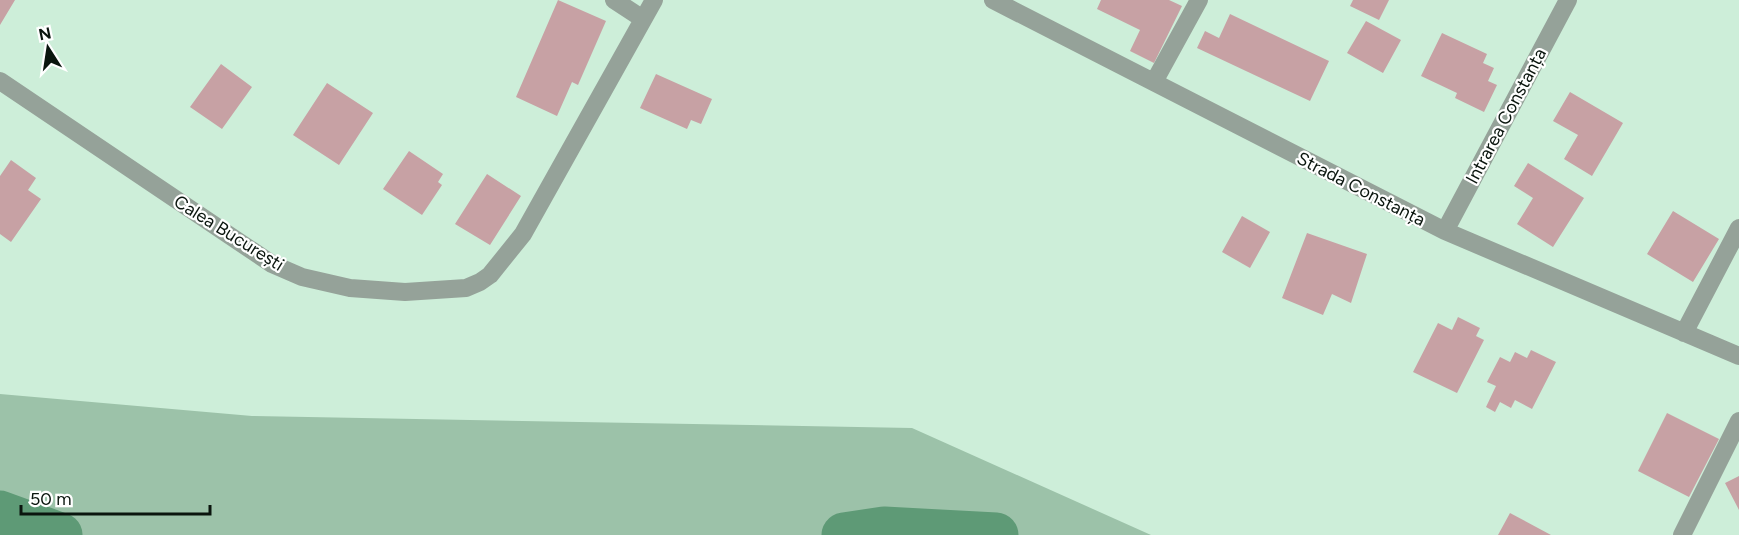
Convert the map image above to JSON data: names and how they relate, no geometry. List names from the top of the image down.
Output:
{
  "streets": {
    "street": ["Intrarea Constanța", "Strada Constanța", "Calea București"]
  },
  "crossings": [
    ["Intrarea Constanța", "Strada Constanța"]
  ],
  "scale_bar": "50 m",
  "north": "top"
}
